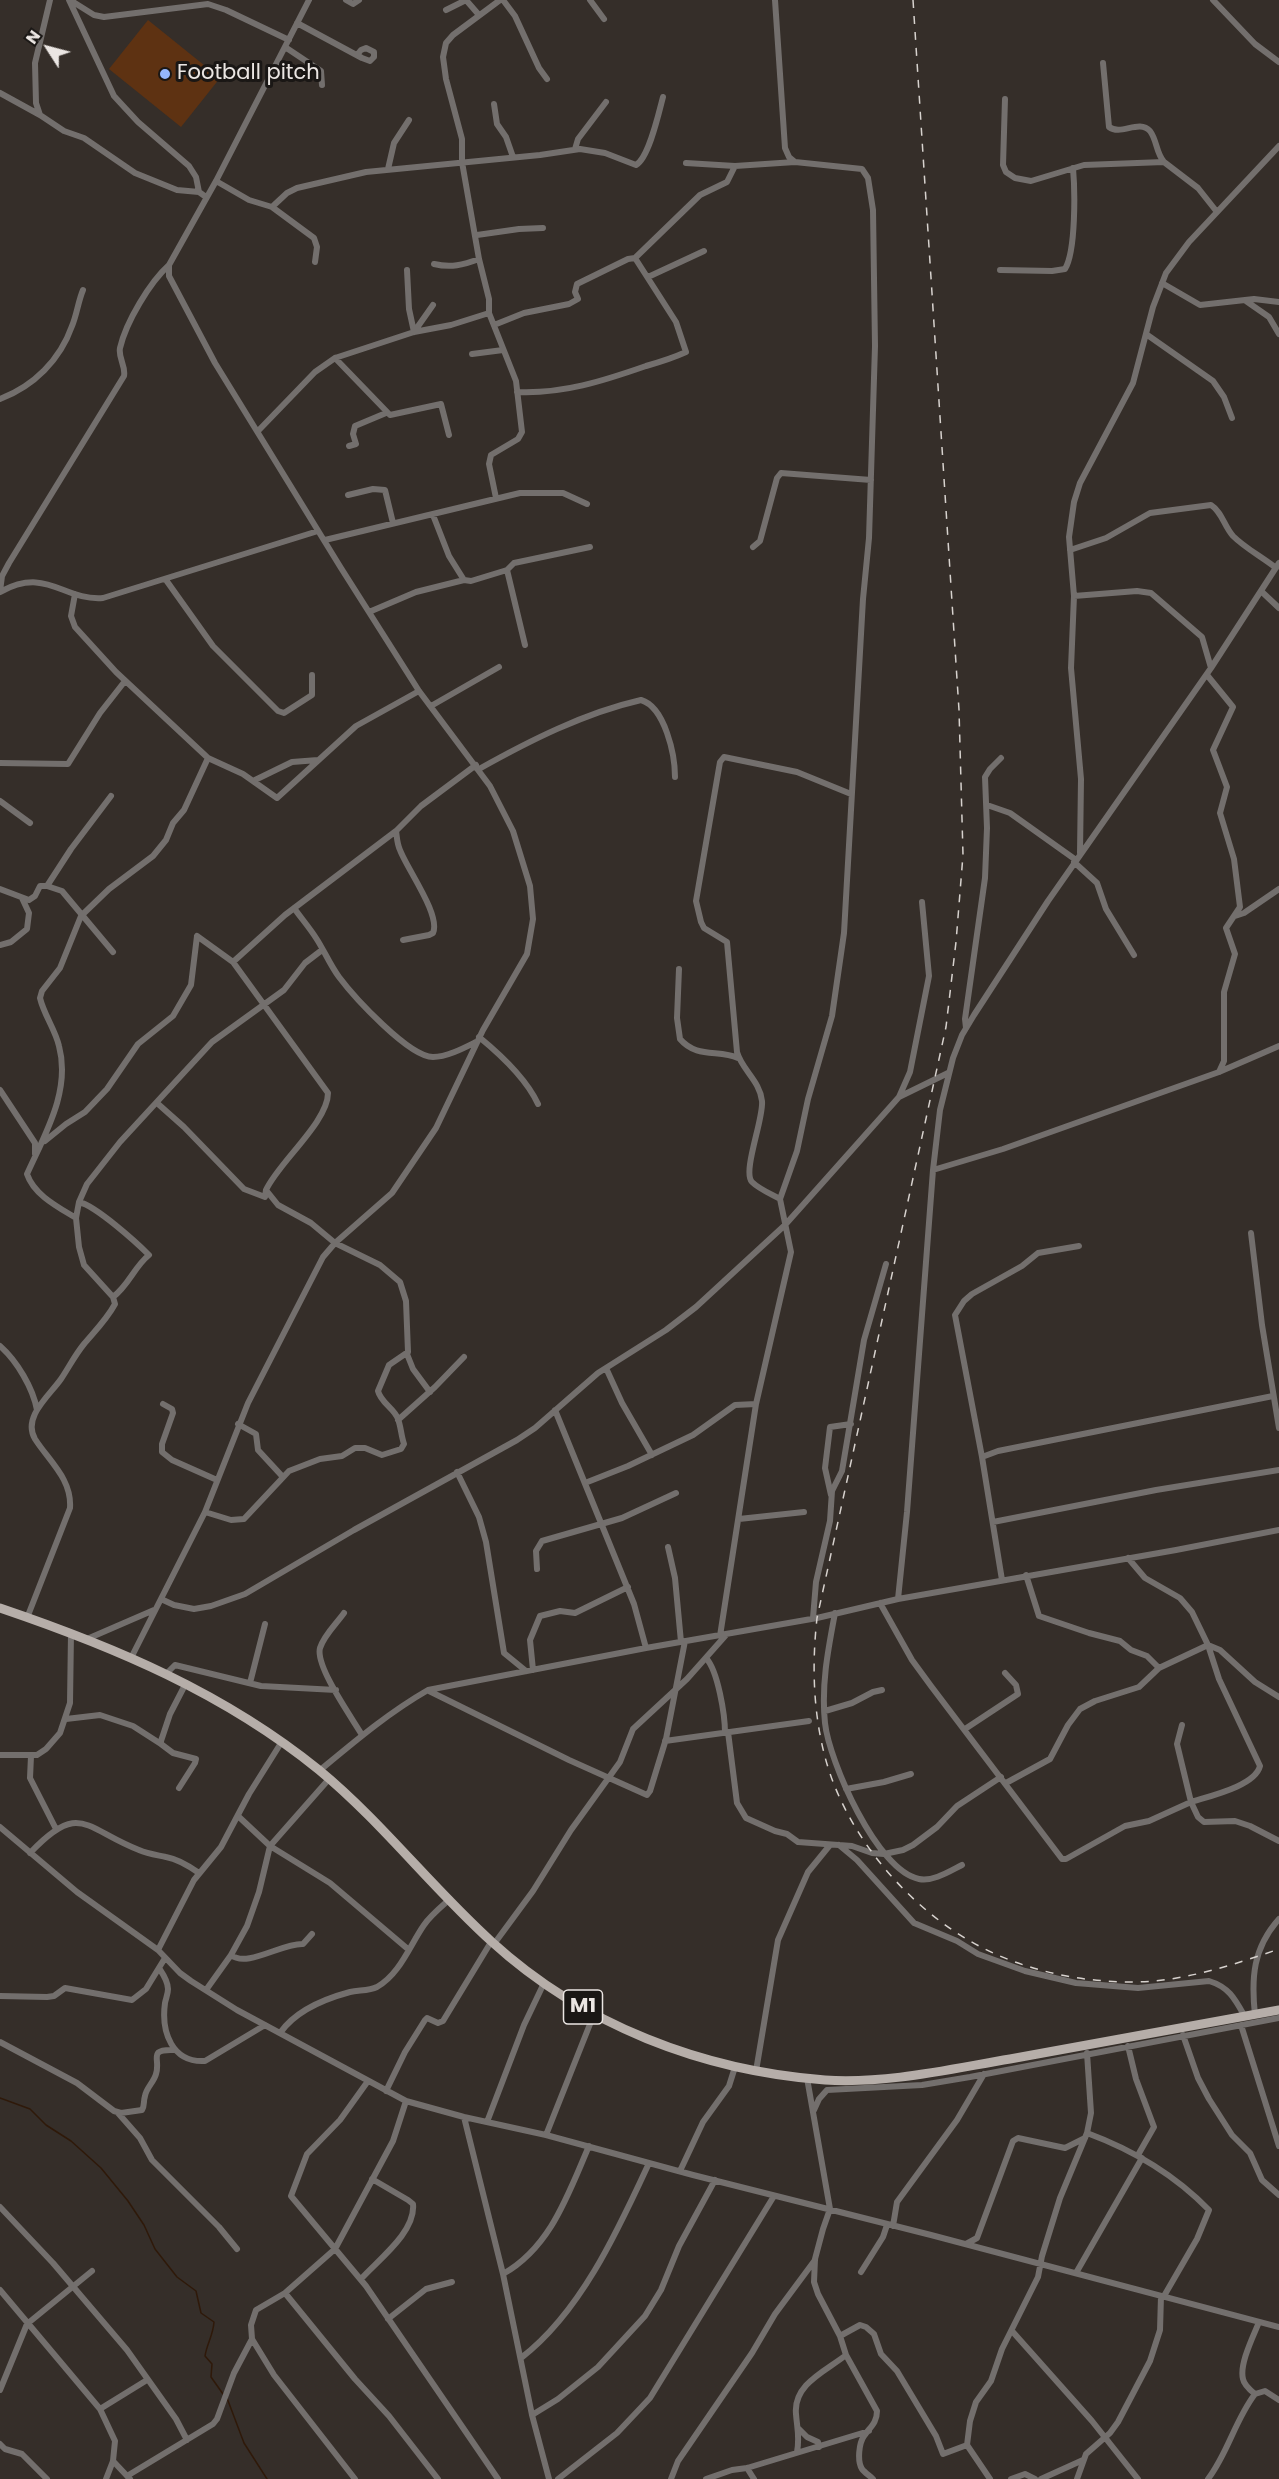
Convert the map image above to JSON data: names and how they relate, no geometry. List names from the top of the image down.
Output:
{
  "streets": {
    "main road": ["M1"]
  },
  "places": ["Football pitch"],
  "north": "top left"
}
